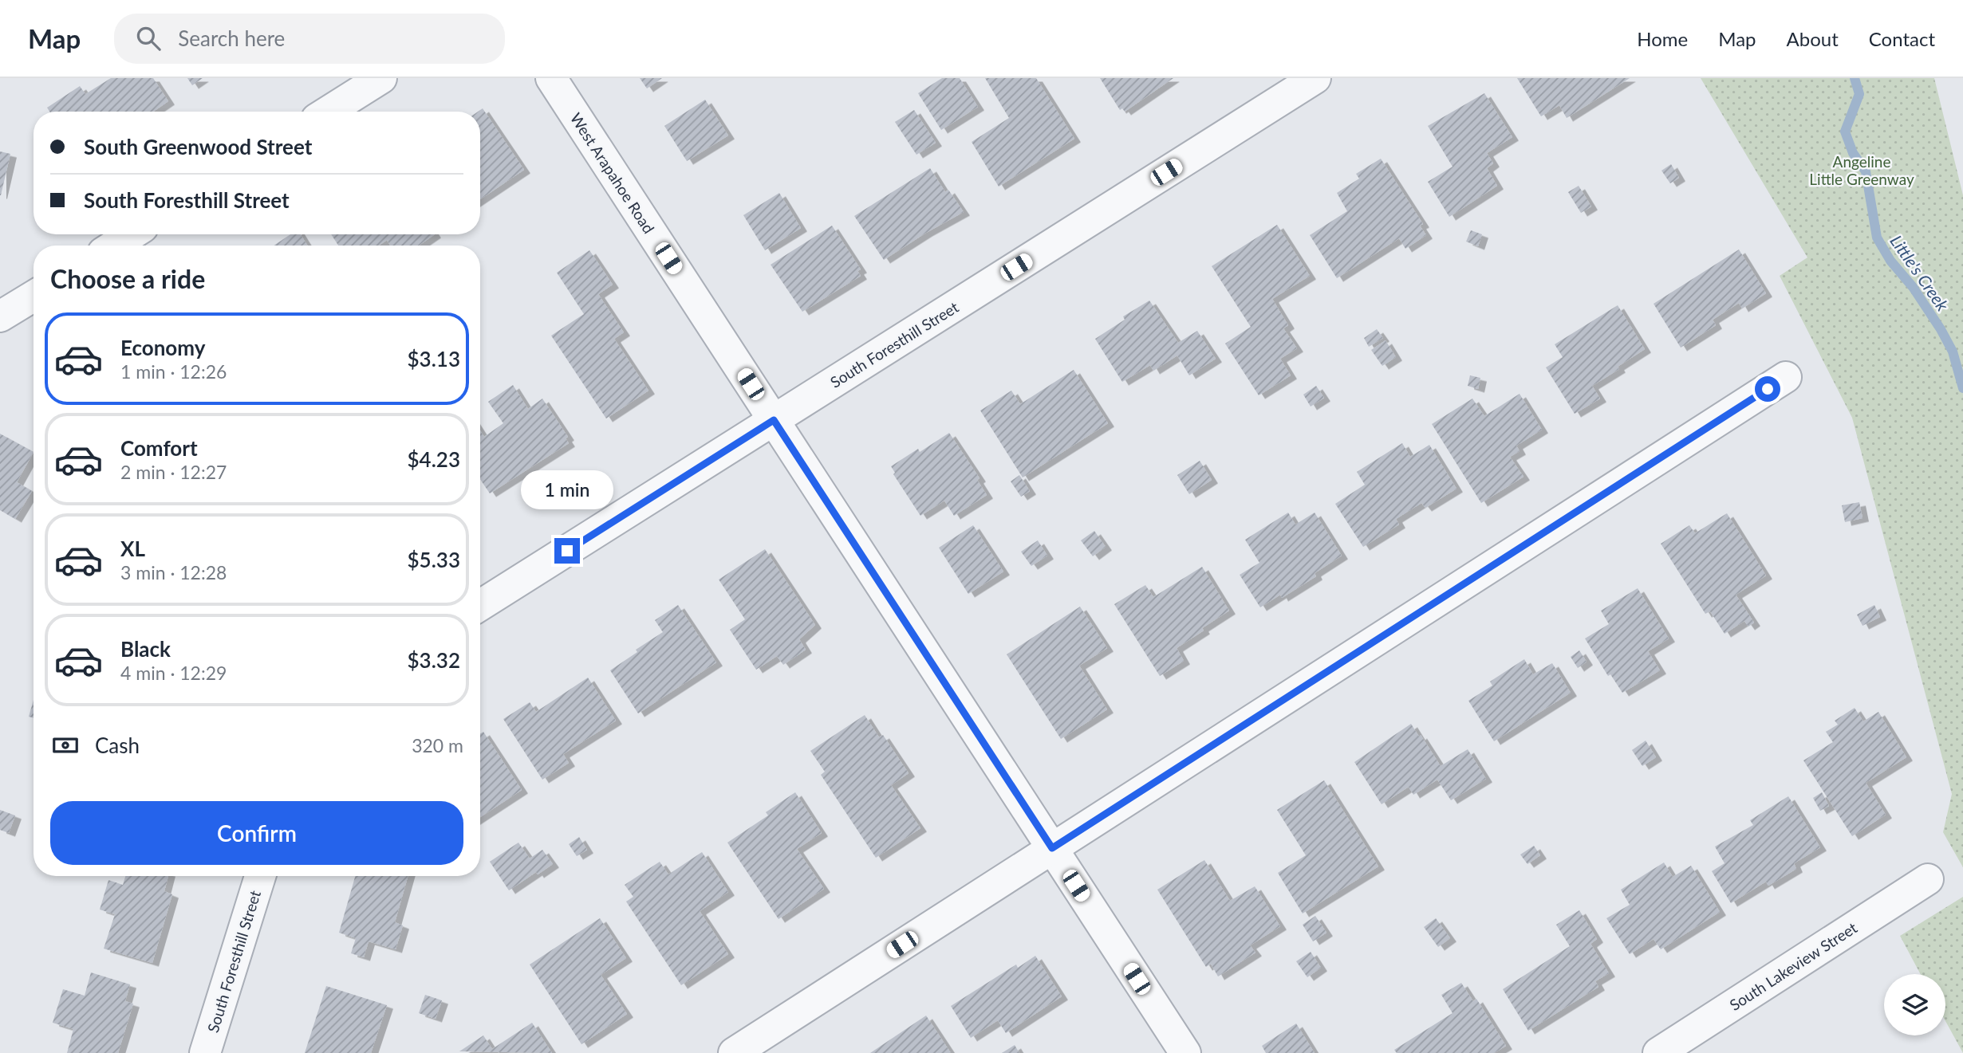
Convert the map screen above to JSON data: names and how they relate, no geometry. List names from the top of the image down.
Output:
{
  "streets": {
    "street": ["West Arapahoe Road", "South Foresthill Street", "South Lakeview Street"]
  },
  "crossings": [
    ["West Arapahoe Road", "South Foresthill Street"]
  ],
  "water": ["Little's Creek"],
  "parks": ["Angeline Little Greenway"],
  "page": {
    "header": "Map",
    "search": "Search here",
    "nav": [
      "Home",
      "Map",
      "About",
      "Contact"
    ],
    "banner": ["South Greenwood Street", "South Foresthill Street"],
    "heading": "Choose a ride",
    "list": [
      {
        "name": "Economy",
        "note": "1 min · 12:26",
        "value": "$3.13"
      },
      {
        "name": "Comfort",
        "note": "2 min · 12:27",
        "value": "$4.23"
      },
      {
        "name": "XL",
        "note": "3 min · 12:28",
        "value": "$5.33"
      },
      {
        "name": "Black",
        "note": "4 min · 12:29",
        "value": "$3.32"
      }
    ],
    "bubble": "1 min",
    "pay": ["Cash", "320 m"],
    "buttons": "Confirm"
  }
}
